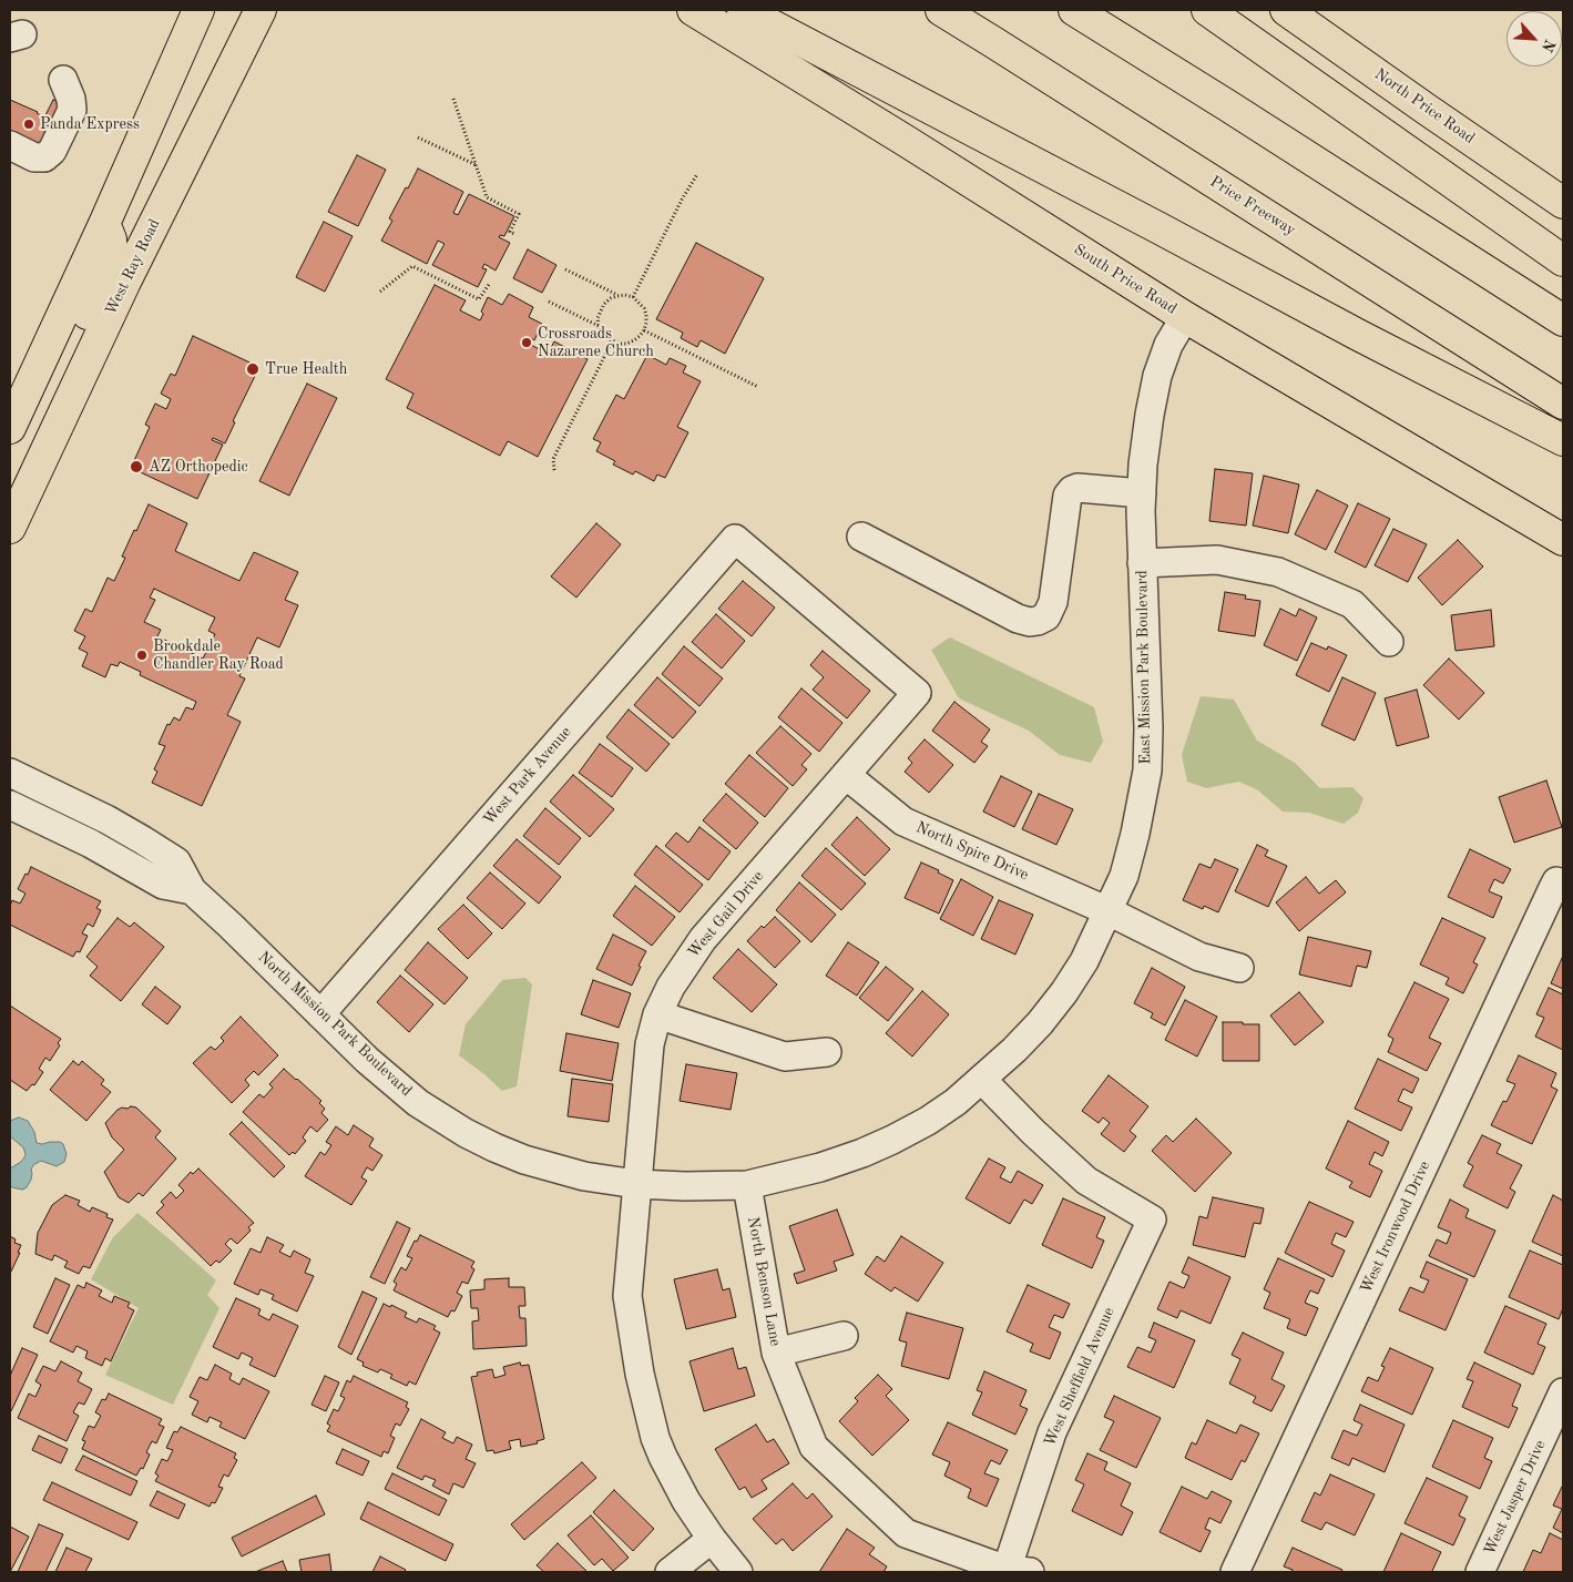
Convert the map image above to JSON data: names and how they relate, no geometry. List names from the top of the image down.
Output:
{
  "streets": {
    "main road": [
      "North Price Road",
      "Price Freeway",
      "West Ray Road",
      "South Price Road"
    ],
    "street": [
      "East Mission Park Boulevard",
      "West Park Avenue",
      "North Spire Drive",
      "West Gail Drive",
      "North Mission Park Boulevard",
      "West Ironwood Drive",
      "North Benson Lane",
      "West Sheffield Avenue",
      "West Jasper Drive"
    ]
  },
  "crossings": [
    ["South Price Road", "East Mission Park Boulevard"],
    ["East Mission Park Boulevard", "North Spire Drive"],
    ["East Mission Park Boulevard", "North Mission Park Boulevard"],
    ["East Mission Park Boulevard", "North Benson Lane"],
    ["East Mission Park Boulevard", "West Sheffield Avenue"],
    ["West Park Avenue", "West Gail Drive"],
    ["West Park Avenue", "North Mission Park Boulevard"],
    ["North Spire Drive", "West Gail Drive"],
    ["West Gail Drive", "North Mission Park Boulevard"],
    ["North Mission Park Boulevard", "North Benson Lane"],
    ["North Benson Lane", "West Sheffield Avenue"]
  ],
  "places": [
    "Panda Express",
    "Crossroads Nazarene Church",
    "True Health",
    "AZ Orthopedic",
    "Brookdale Chandler Ray Road"
  ],
  "north": "bottom right"
}
